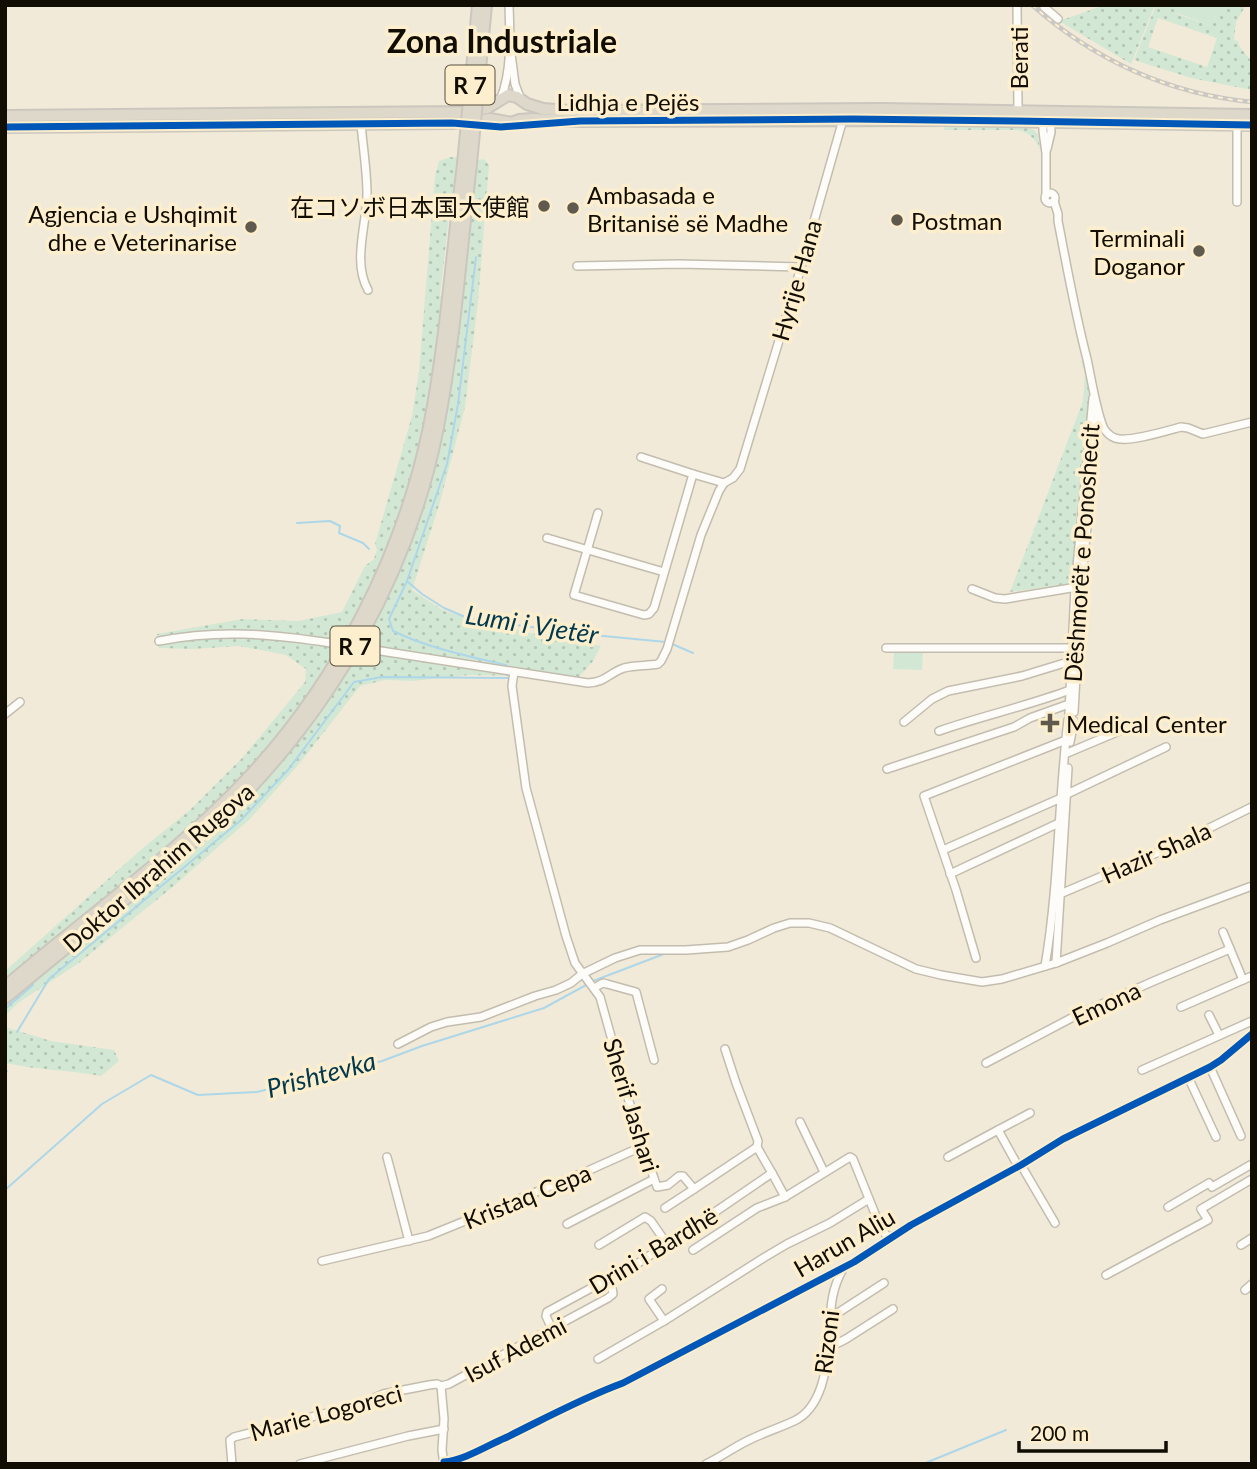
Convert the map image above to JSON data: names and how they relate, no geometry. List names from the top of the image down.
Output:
{
  "streets": {
    "highway": ["R 7", "Lidhja e Pejës", "Doktor Ibrahim Rugova"],
    "street": [
      "Berati",
      "Hyrije Hana",
      "Dëshmorët e Ponoshecit",
      "Hazir Shala",
      "Emona",
      "Sherif Jashari",
      "Kristaq Cepa",
      "Harun Aliu",
      "Drini i Bardhë",
      "Rizoni",
      "Isuf Ademi",
      "Marie Logoreci"
    ]
  },
  "crossings": [
    ["Berati", "Lidhja e Pejës"],
    ["Lidhja e Pejës", "Hyrije Hana"],
    ["Lidhja e Pejës", "Dëshmorët e Ponoshecit"],
    ["Hyrije Hana", "Sherif Jashari"],
    ["Dëshmorët e Ponoshecit", "Hazir Shala"],
    ["Sherif Jashari", "Kristaq Cepa"],
    ["Harun Aliu", "Rizoni"],
    ["Drini i Bardhë", "Isuf Ademi"],
    ["Isuf Ademi", "Marie Logoreci"]
  ],
  "districts": ["Zona Industriale"],
  "water": ["Lumi i Vjetër", "Prishtevka"],
  "places": {
    "other": [
      "在コソボ日本国大使館",
      "Ambasada e Britanisë së Madhe",
      "Postman",
      "Agjencia e Ushqimit dhe e Veterinarise",
      "Terminali Doganor"
    ],
    "health": ["Medical Center"]
  },
  "scale_bar": "200 m"
}
